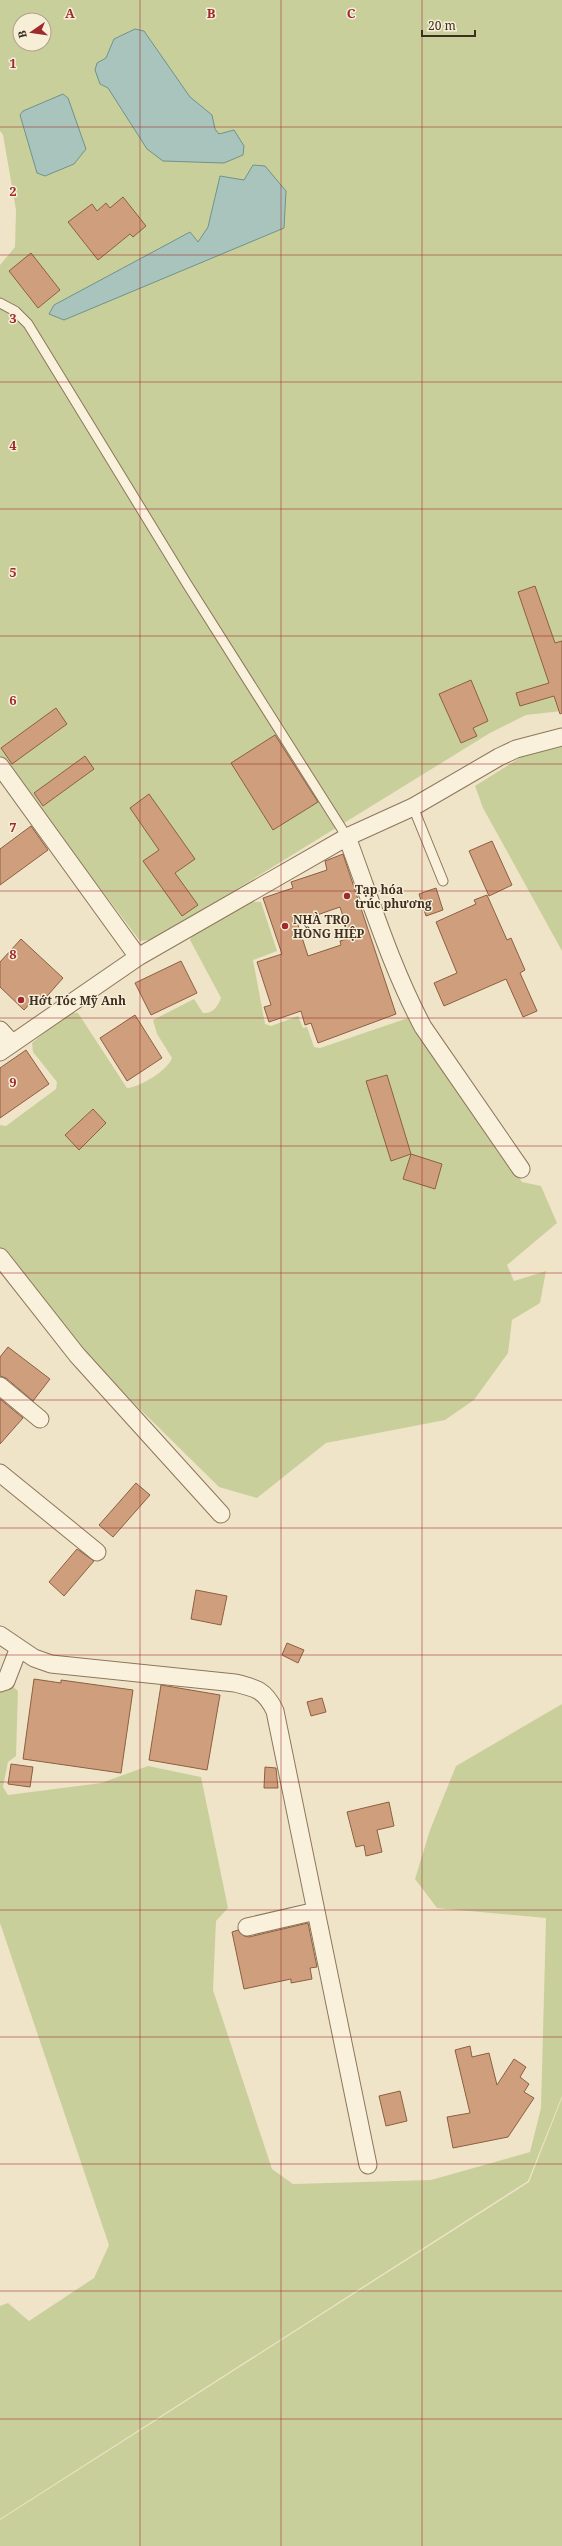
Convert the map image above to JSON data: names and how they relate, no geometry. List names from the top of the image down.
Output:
{
  "places": ["Tạp hóa trúc phương", "NHÀ TRỌ HỒNG HIỆP", "Hớt Tóc Mỹ Anh"],
  "scale_bar": "20 m",
  "north": "left",
  "grid": {
    "columns": ["A", "B", "C"],
    "rows": [
      "1",
      "2",
      "3",
      "4",
      "5",
      "6",
      "7",
      "8",
      "9"
    ]
  }
}
